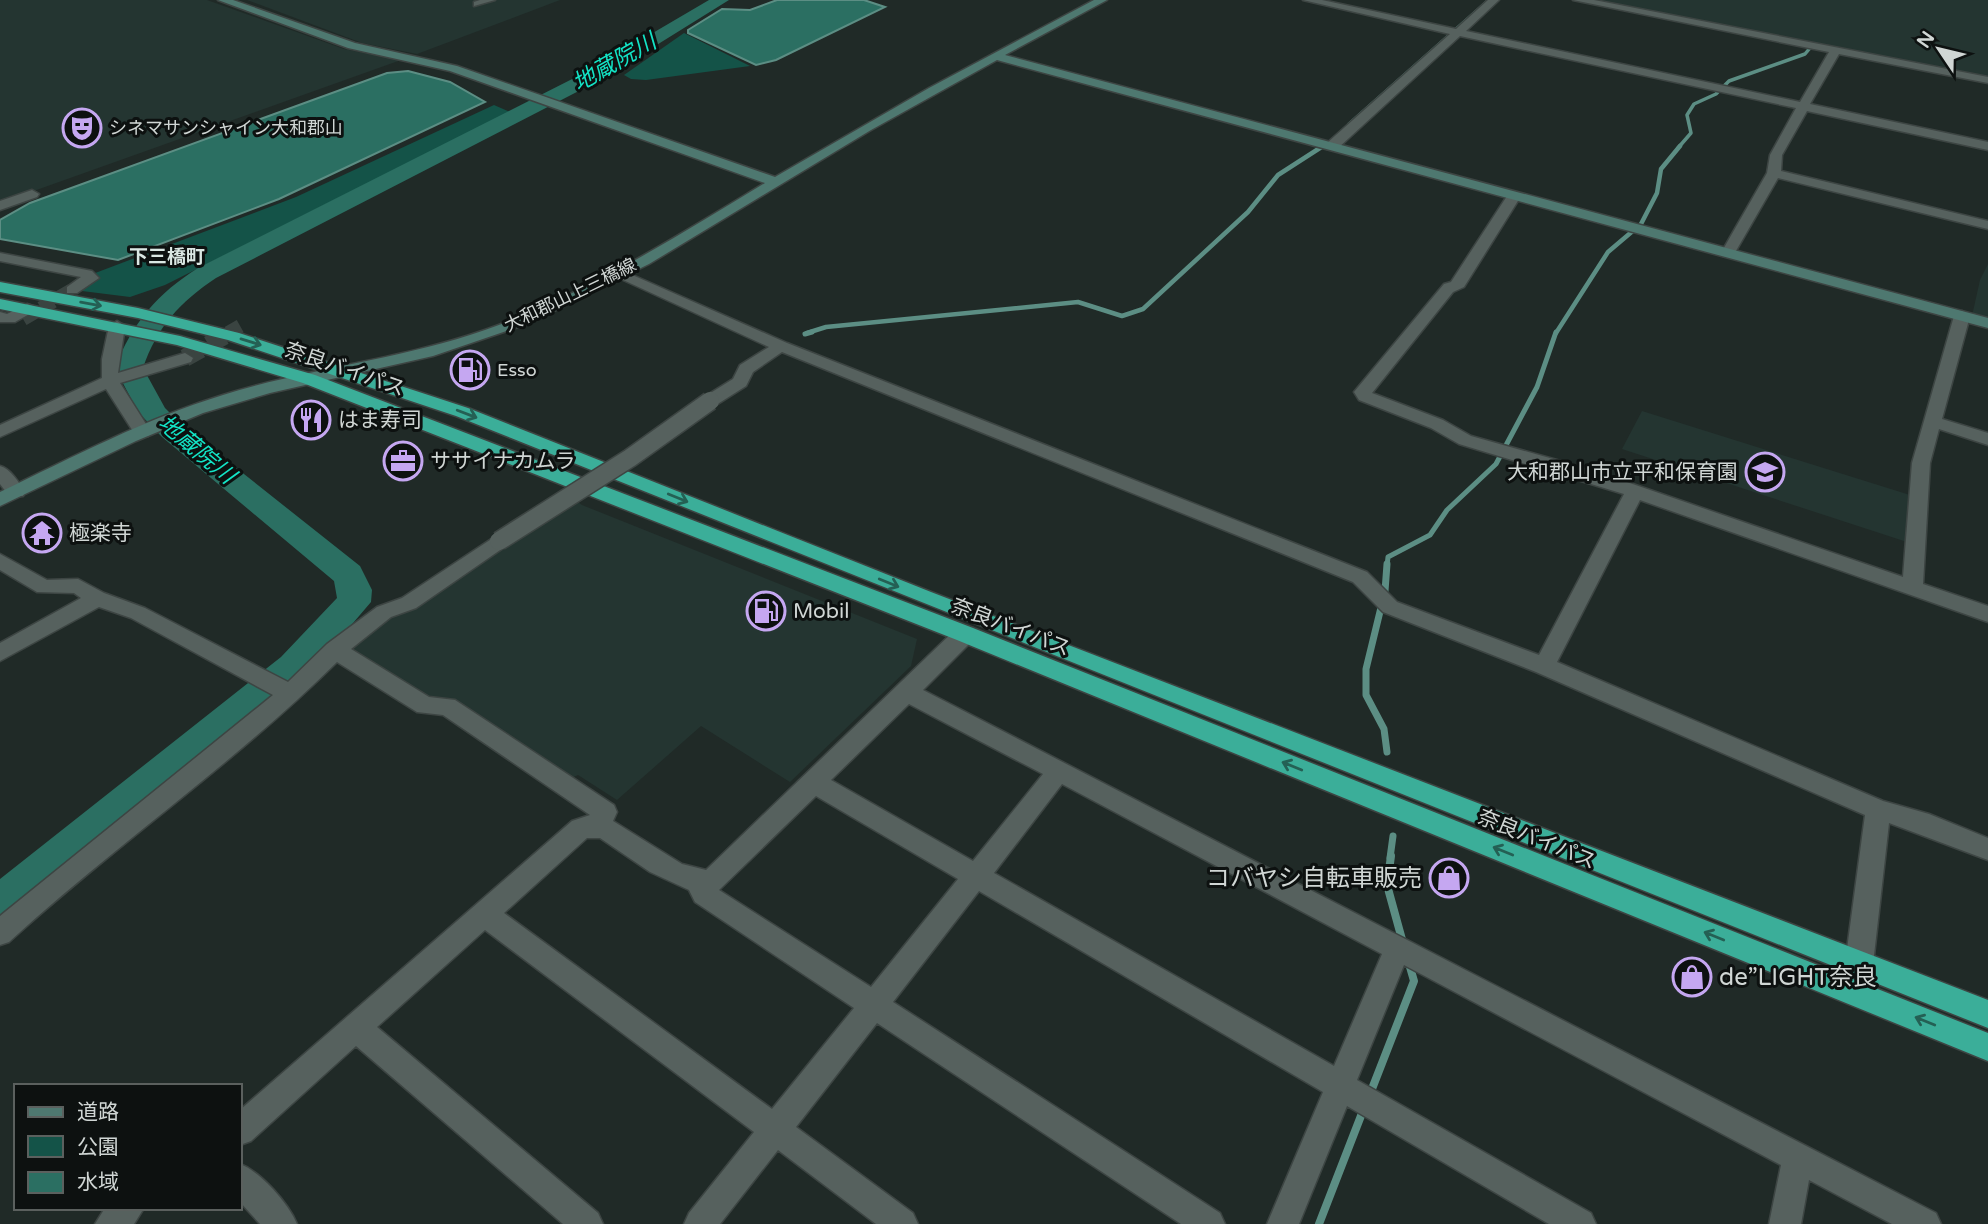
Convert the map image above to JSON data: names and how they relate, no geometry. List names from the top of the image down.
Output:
{
  "streets": {
    "highway": ["奈良バイパス"],
    "street": ["大和郡山上三橋線"]
  },
  "crossings": [
    ["大和郡山上三橋線", "奈良バイパス"]
  ],
  "districts": ["下三橋町"],
  "water": ["地蔵院川"],
  "places": {
    "theatre": ["シネマサンシャイン大和郡山"],
    "fuel station": ["Esso", "Mobil"],
    "restaurant": ["はま寿司"],
    "office": ["ササイナカムラ"],
    "school or university": ["大和郡山市立平和保育園"],
    "temple": ["極楽寺"],
    "shop": ["コバヤシ自転車販売", "de”LIGHT奈良"]
  },
  "legend": ["道路", "公園", "水域"],
  "north": "top left"
}
